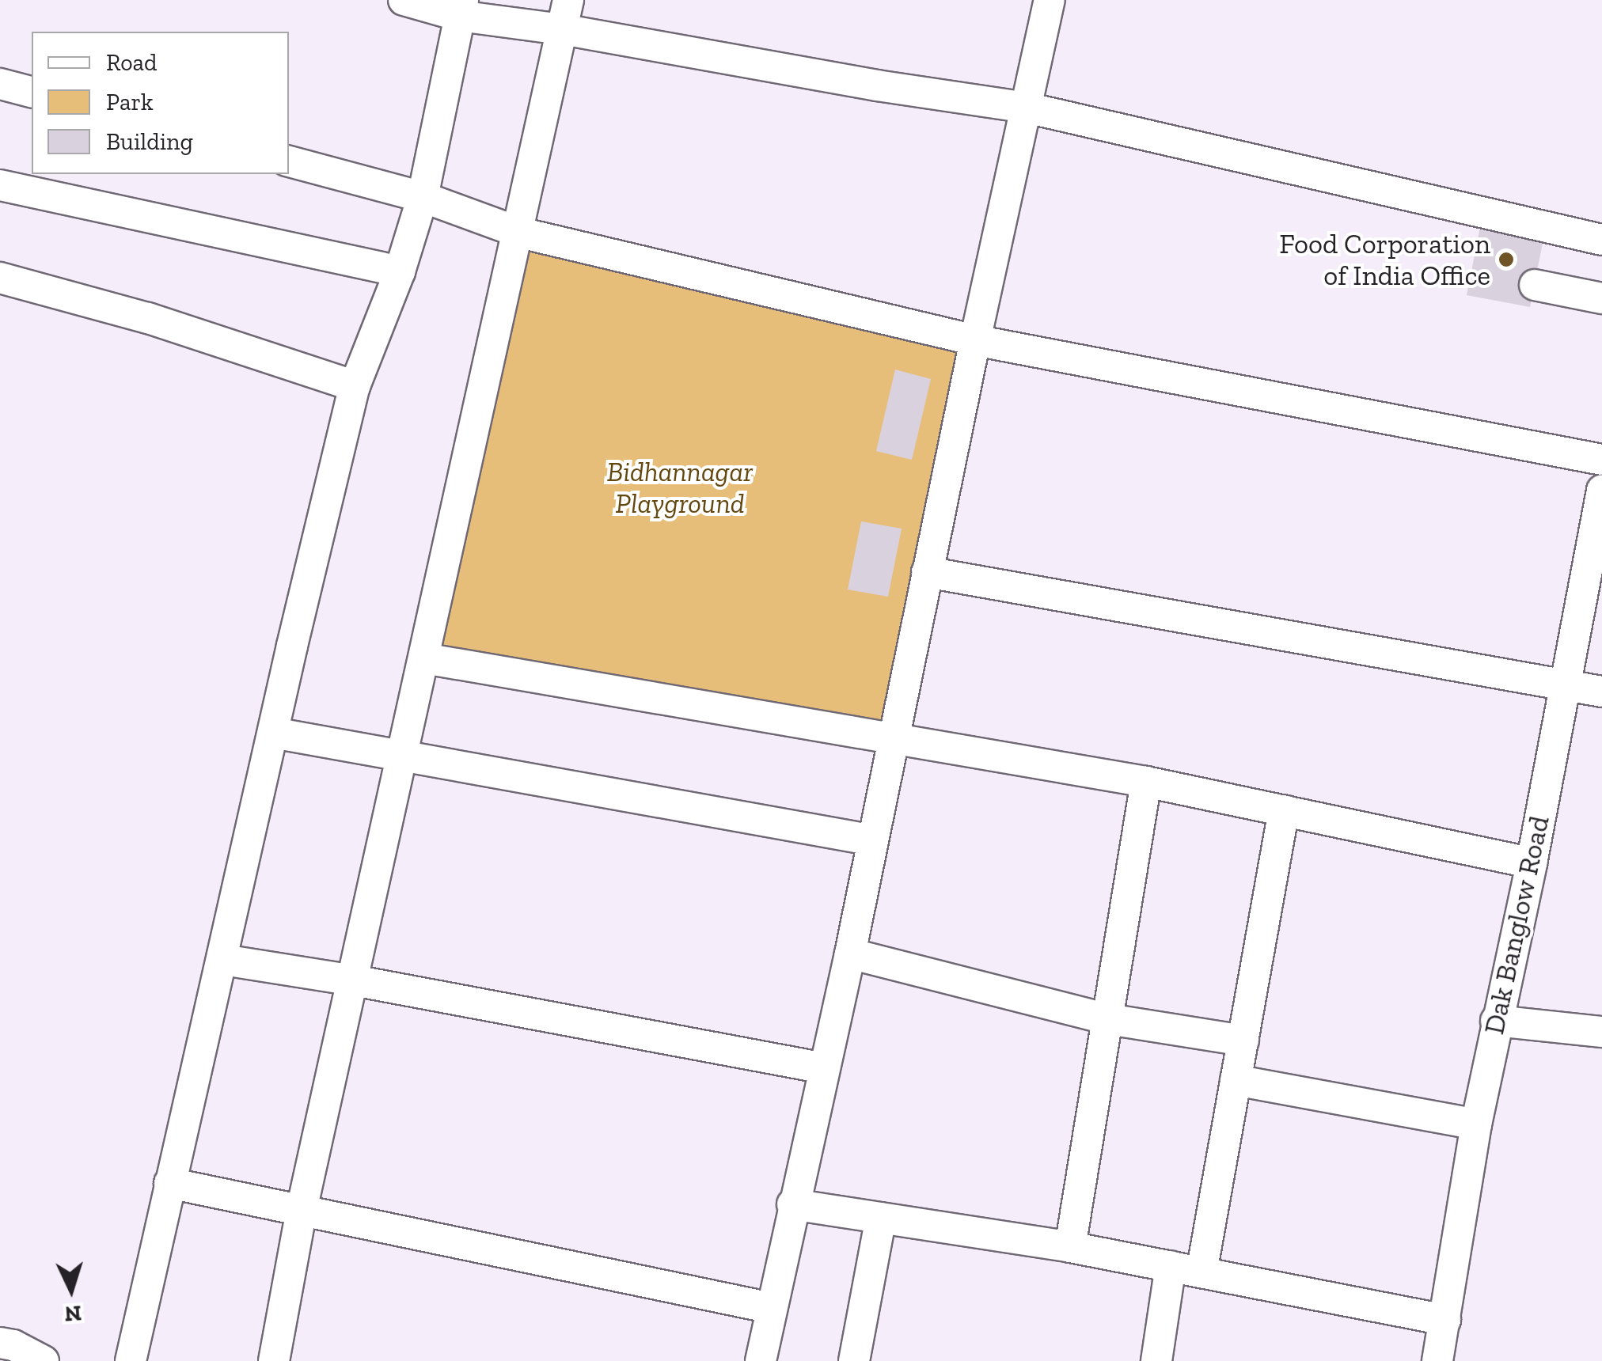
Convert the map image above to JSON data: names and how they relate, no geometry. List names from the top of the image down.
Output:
{
  "streets": {
    "street": ["Dak Banglow Road"]
  },
  "parks": ["Bidhannagar Playground"],
  "places": ["Food Corporation of India Office"],
  "legend": ["Road", "Park", "Building"],
  "north": "bottom"
}
